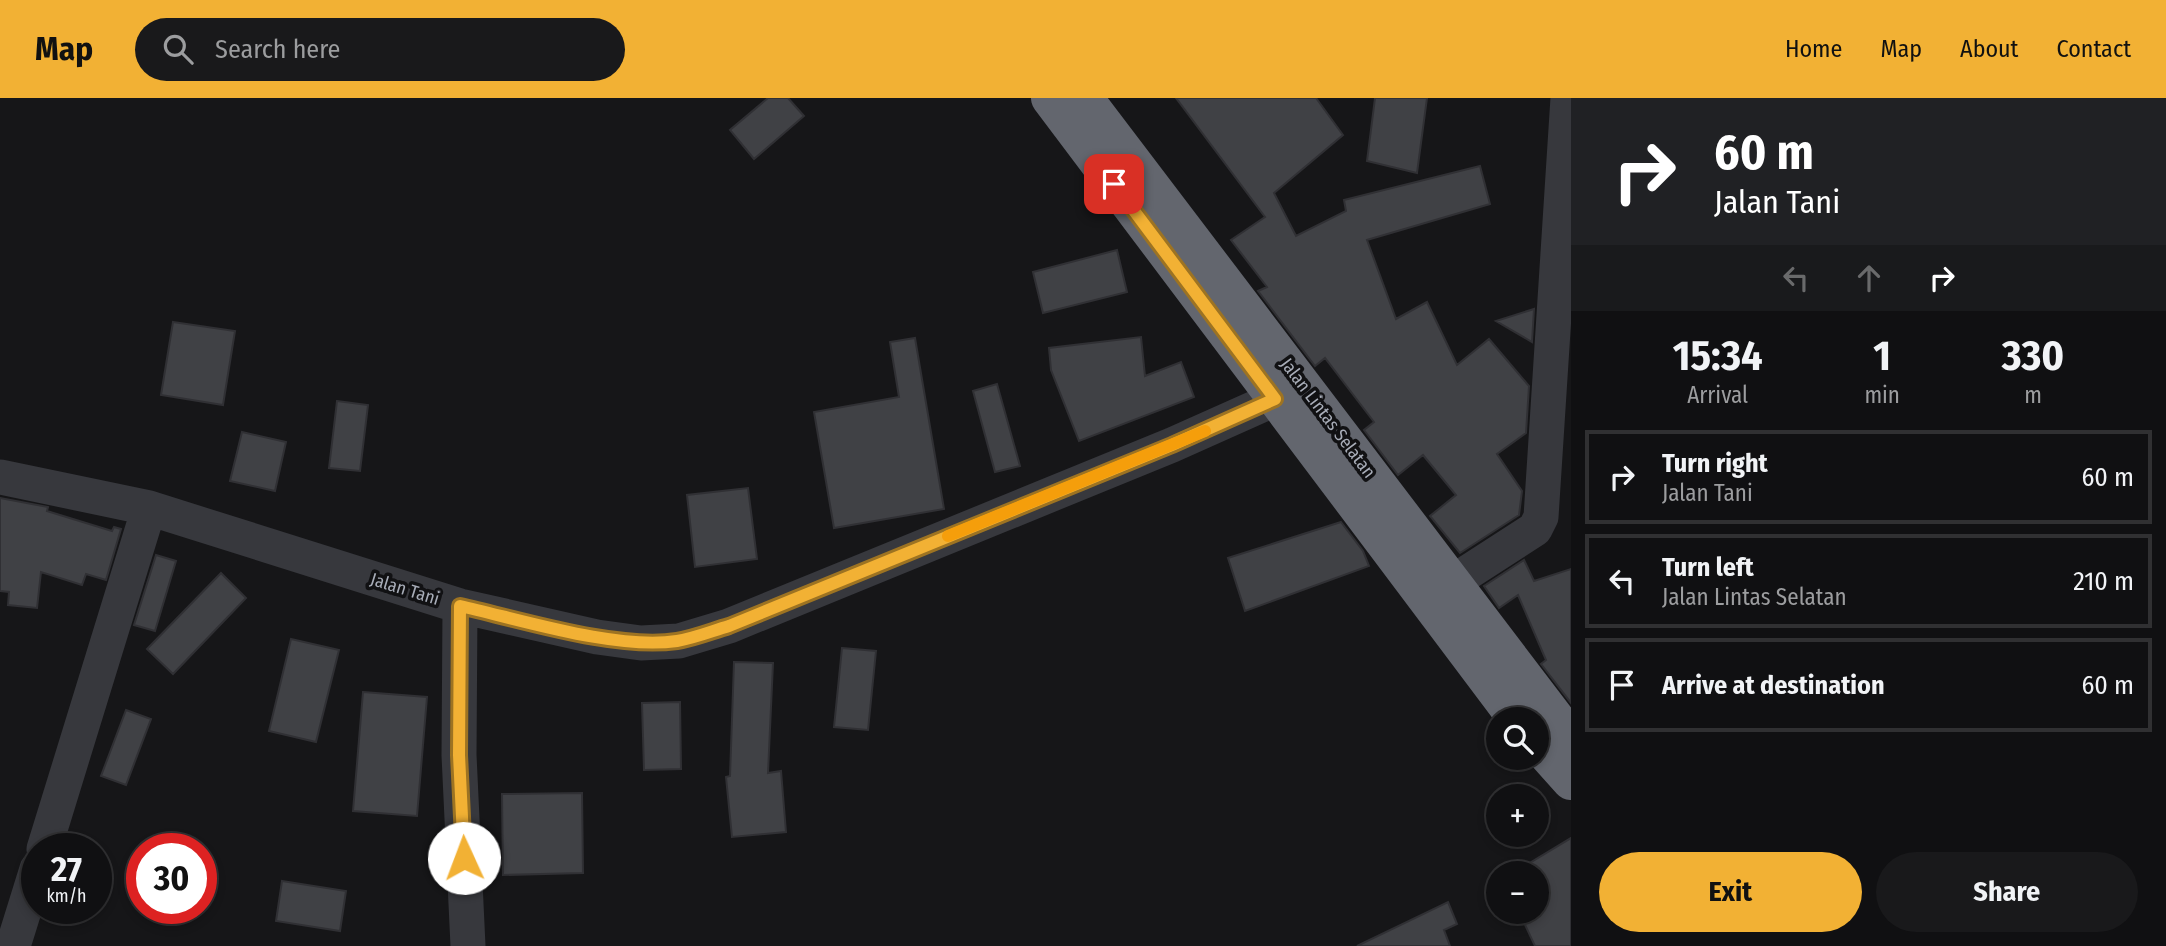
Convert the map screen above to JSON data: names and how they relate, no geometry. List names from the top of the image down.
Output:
{
  "streets": {
    "highway": ["Jalan Lintas Selatan"],
    "street": ["Jalan Tani"]
  },
  "crossings": [
    ["Jalan Lintas Selatan", "Jalan Tani"]
  ],
  "page": {
    "header": "Map",
    "search": "Search here",
    "nav": [
      "Home",
      "Map",
      "About",
      "Contact"
    ],
    "turn": ["60 m", "Jalan Tani"],
    "eta": [
      "15:34",
      "Arrival",
      "1",
      "min",
      "330",
      "m"
    ],
    "list": [
      {
        "name": "Turn right",
        "note": "Jalan Tani",
        "value": "60 m"
      },
      {
        "name": "Turn left",
        "note": "Jalan Lintas Selatan",
        "value": "210 m"
      },
      {
        "name": "Arrive at destination",
        "value": "60 m"
      }
    ],
    "map_buttons": ["+", "−"],
    "speed": "27 km/h",
    "limit": "30",
    "buttons": ["Exit", "Share"]
  }
}
